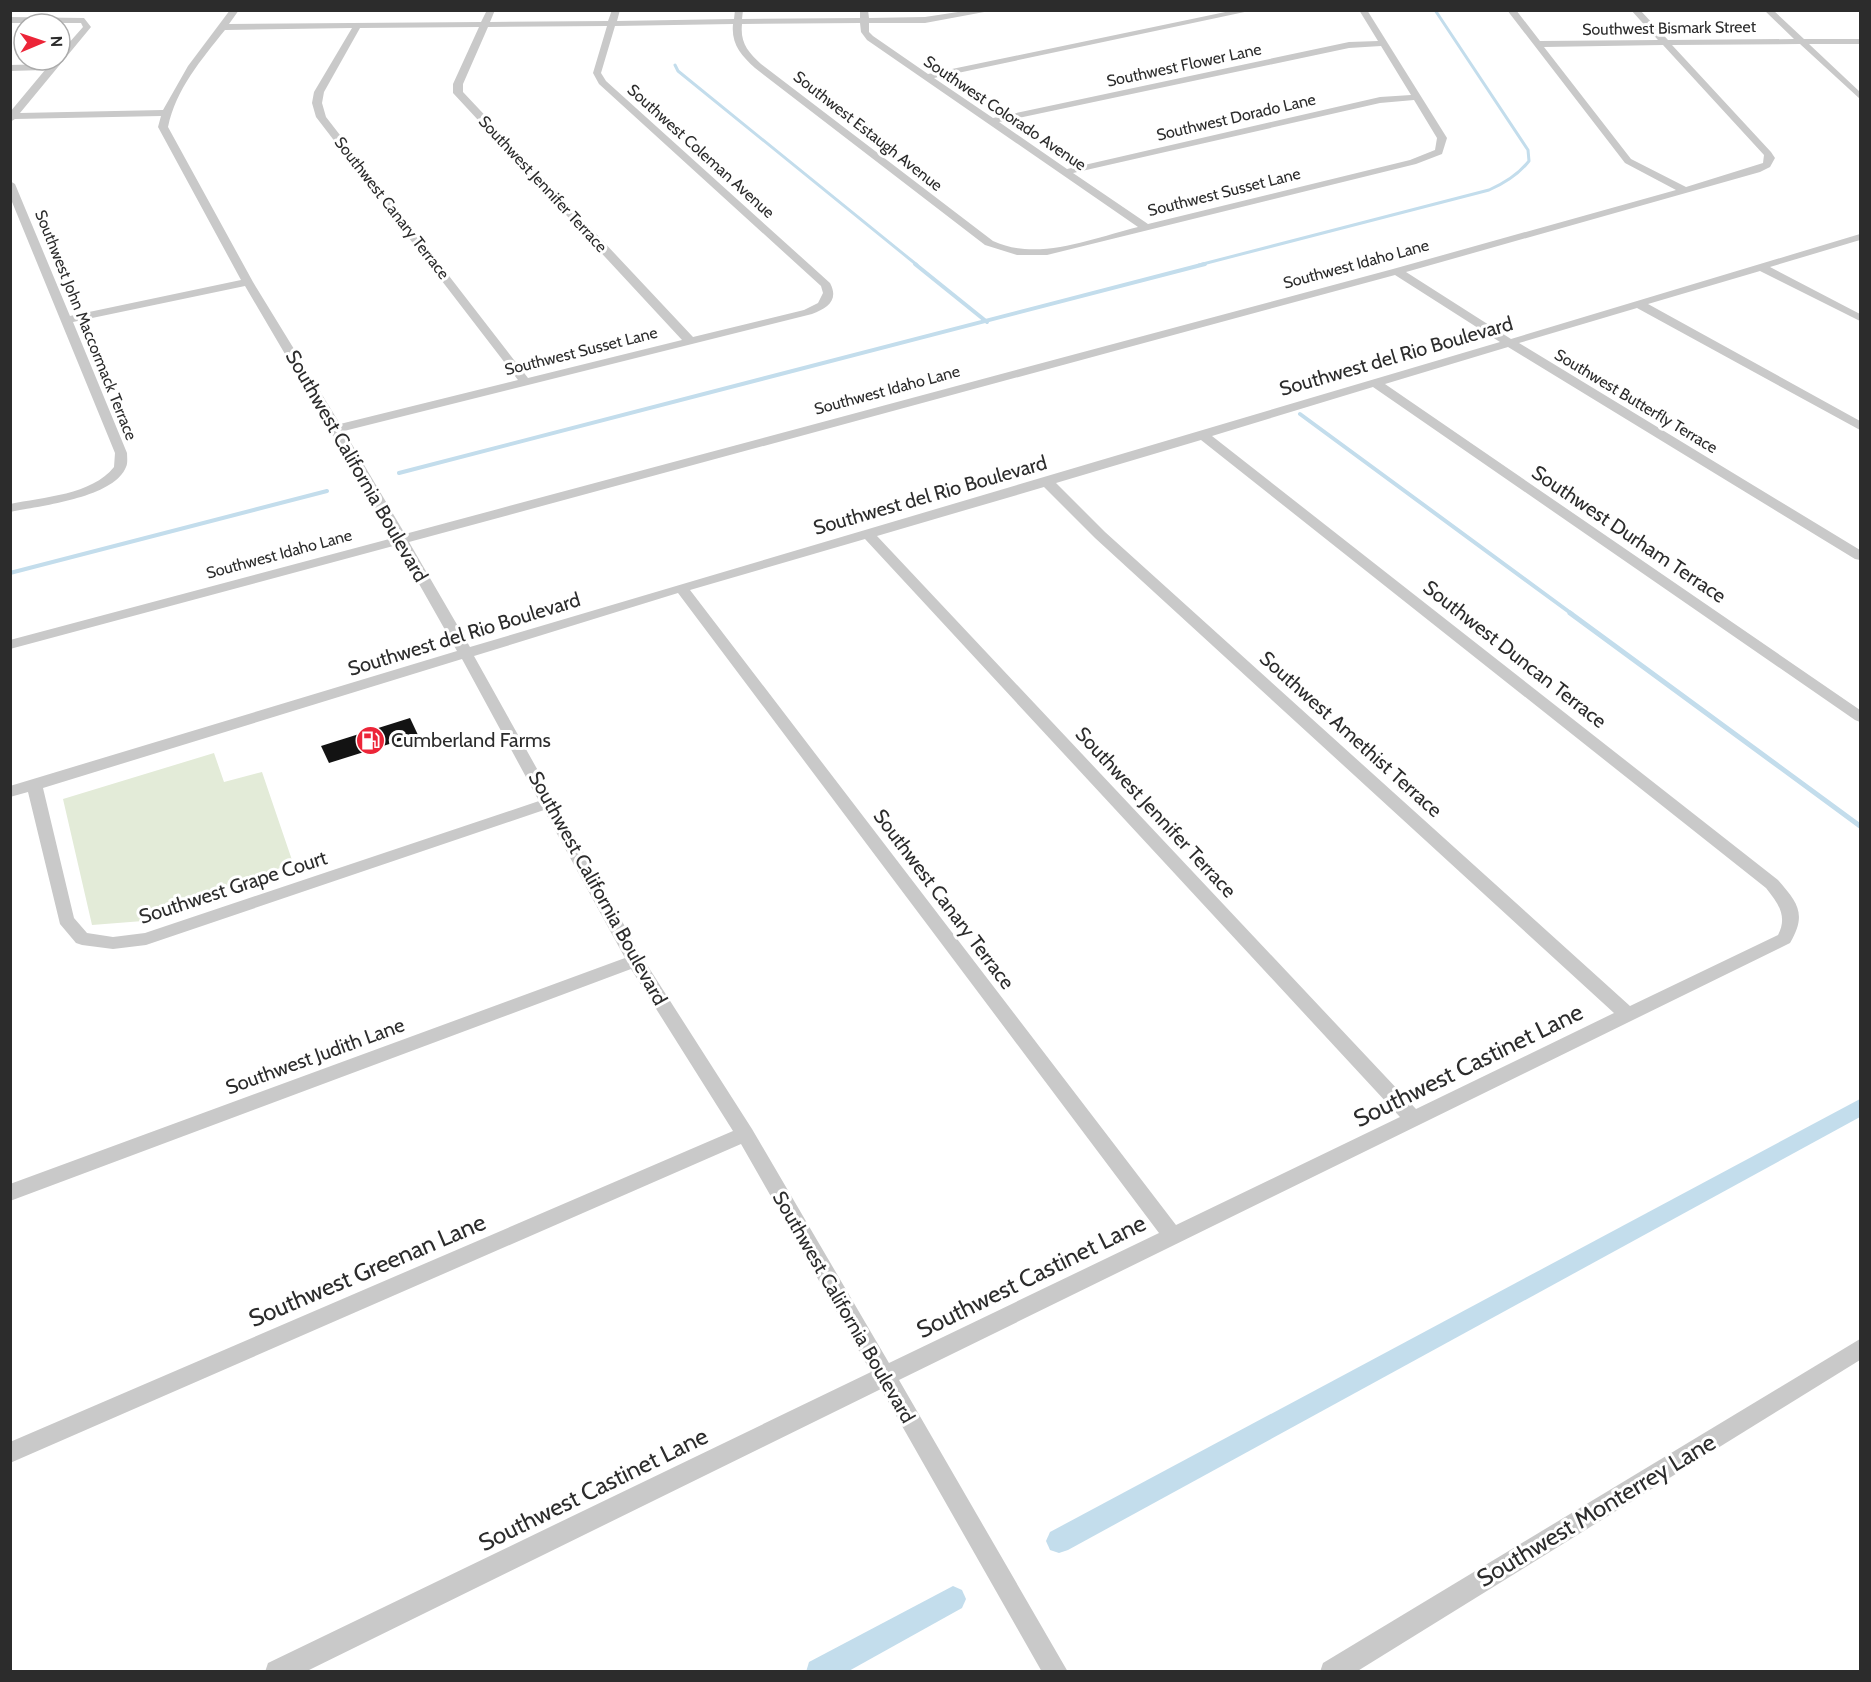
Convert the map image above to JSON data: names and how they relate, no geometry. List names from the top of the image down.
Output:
{
  "streets": {
    "street": [
      "Southwest Bismark Street",
      "Southwest Flower Lane",
      "Southwest Colorado Avenue",
      "Southwest Dorado Lane",
      "Southwest Estaugh Avenue",
      "Southwest Coleman Avenue",
      "Southwest Jennifer Terrace",
      "Southwest Susset Lane",
      "Southwest Canary Terrace",
      "Southwest Idaho Lane",
      "Southwest John Maccormack Terrace",
      "Southwest del Rio Boulevard",
      "Southwest Butterfly Terrace",
      "Southwest California Boulevard",
      "Southwest Durham Terrace",
      "Southwest Duncan Terrace",
      "Southwest Amethist Terrace",
      "Southwest Grape Court",
      "Southwest Judith Lane",
      "Southwest Castinet Lane",
      "Southwest Greenan Lane",
      "Southwest Monterrey Lane"
    ]
  },
  "crossings": [
    ["Southwest Bismark Street", "Southwest Idaho Lane"],
    ["Southwest Flower Lane", "Southwest Colorado Avenue"],
    ["Southwest Colorado Avenue", "Southwest Dorado Lane"],
    ["Southwest Colorado Avenue", "Southwest Susset Lane"],
    ["Southwest Dorado Lane", "Southwest Susset Lane"],
    ["Southwest Estaugh Avenue", "Southwest Susset Lane"],
    ["Southwest Coleman Avenue", "Southwest Susset Lane"],
    ["Southwest Jennifer Terrace", "Southwest Susset Lane"],
    ["Southwest Jennifer Terrace", "Southwest del Rio Boulevard"],
    ["Southwest Jennifer Terrace", "Southwest Castinet Lane"],
    ["Southwest Susset Lane", "Southwest Canary Terrace"],
    ["Southwest Susset Lane", "Southwest California Boulevard"],
    ["Southwest Canary Terrace", "Southwest del Rio Boulevard"],
    ["Southwest Canary Terrace", "Southwest Castinet Lane"],
    ["Southwest Idaho Lane", "Southwest Butterfly Terrace"],
    ["Southwest Idaho Lane", "Southwest California Boulevard"],
    ["Southwest del Rio Boulevard", "Southwest Butterfly Terrace"],
    ["Southwest del Rio Boulevard", "Southwest California Boulevard"],
    ["Southwest del Rio Boulevard", "Southwest Durham Terrace"],
    ["Southwest del Rio Boulevard", "Southwest Duncan Terrace"],
    ["Southwest del Rio Boulevard", "Southwest Amethist Terrace"],
    ["Southwest del Rio Boulevard", "Southwest Grape Court"],
    ["Southwest California Boulevard", "Southwest Grape Court"],
    ["Southwest California Boulevard", "Southwest Judith Lane"],
    ["Southwest California Boulevard", "Southwest Castinet Lane"],
    ["Southwest California Boulevard", "Southwest Greenan Lane"],
    ["Southwest Duncan Terrace", "Southwest Castinet Lane"],
    ["Southwest Amethist Terrace", "Southwest Castinet Lane"]
  ],
  "places": {
    "fuel station": ["Cumberland Farms"]
  },
  "north": "right"
}
